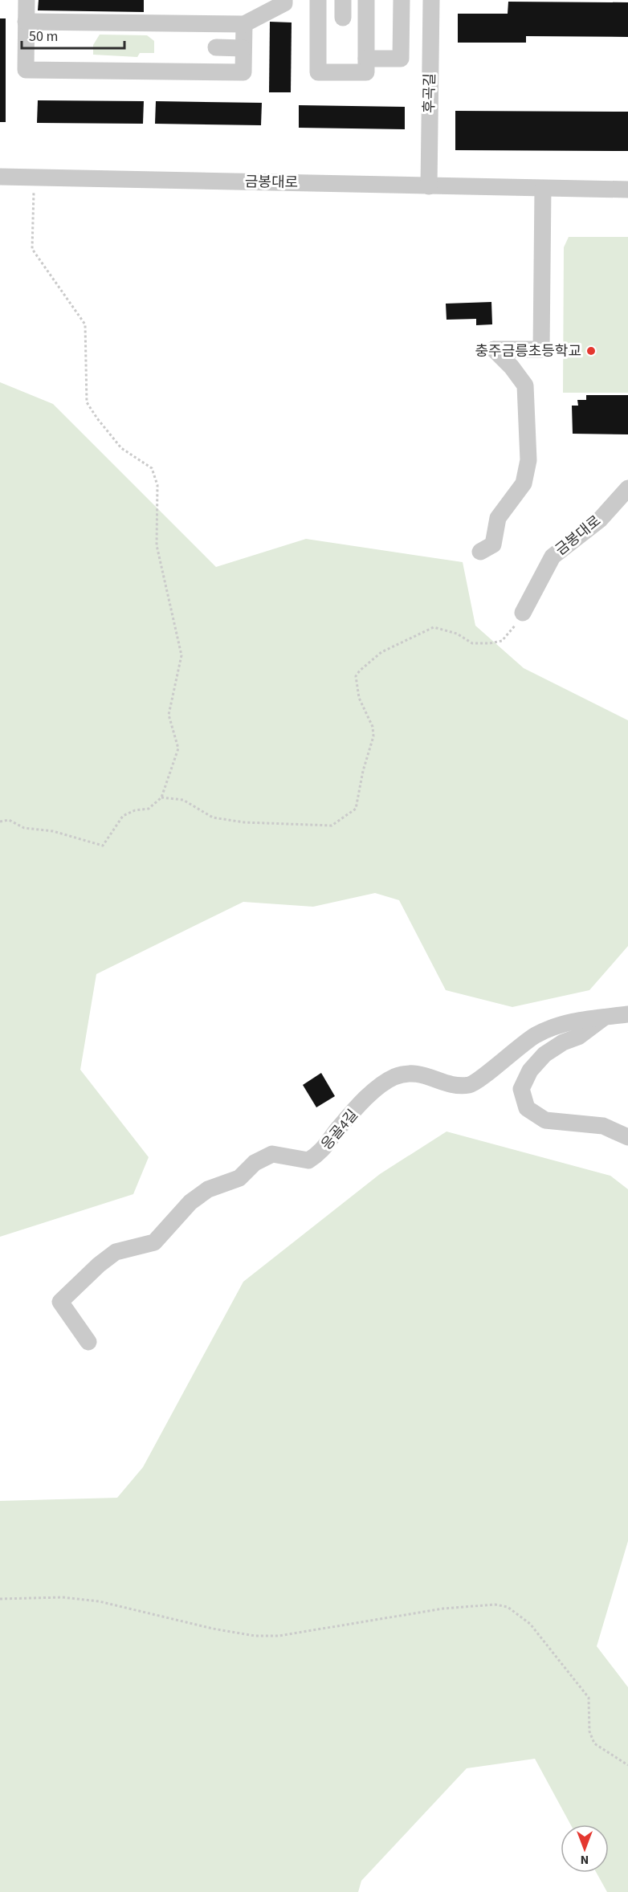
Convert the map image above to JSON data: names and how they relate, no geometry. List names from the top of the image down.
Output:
{
  "streets": {
    "street": ["후곡길", "금봉대로", "응골4길"]
  },
  "crossings": [
    ["후곡길", "금봉대로"]
  ],
  "places": ["충주금릉초등학교"],
  "scale_bar": "50 m",
  "north": "bottom"
}
